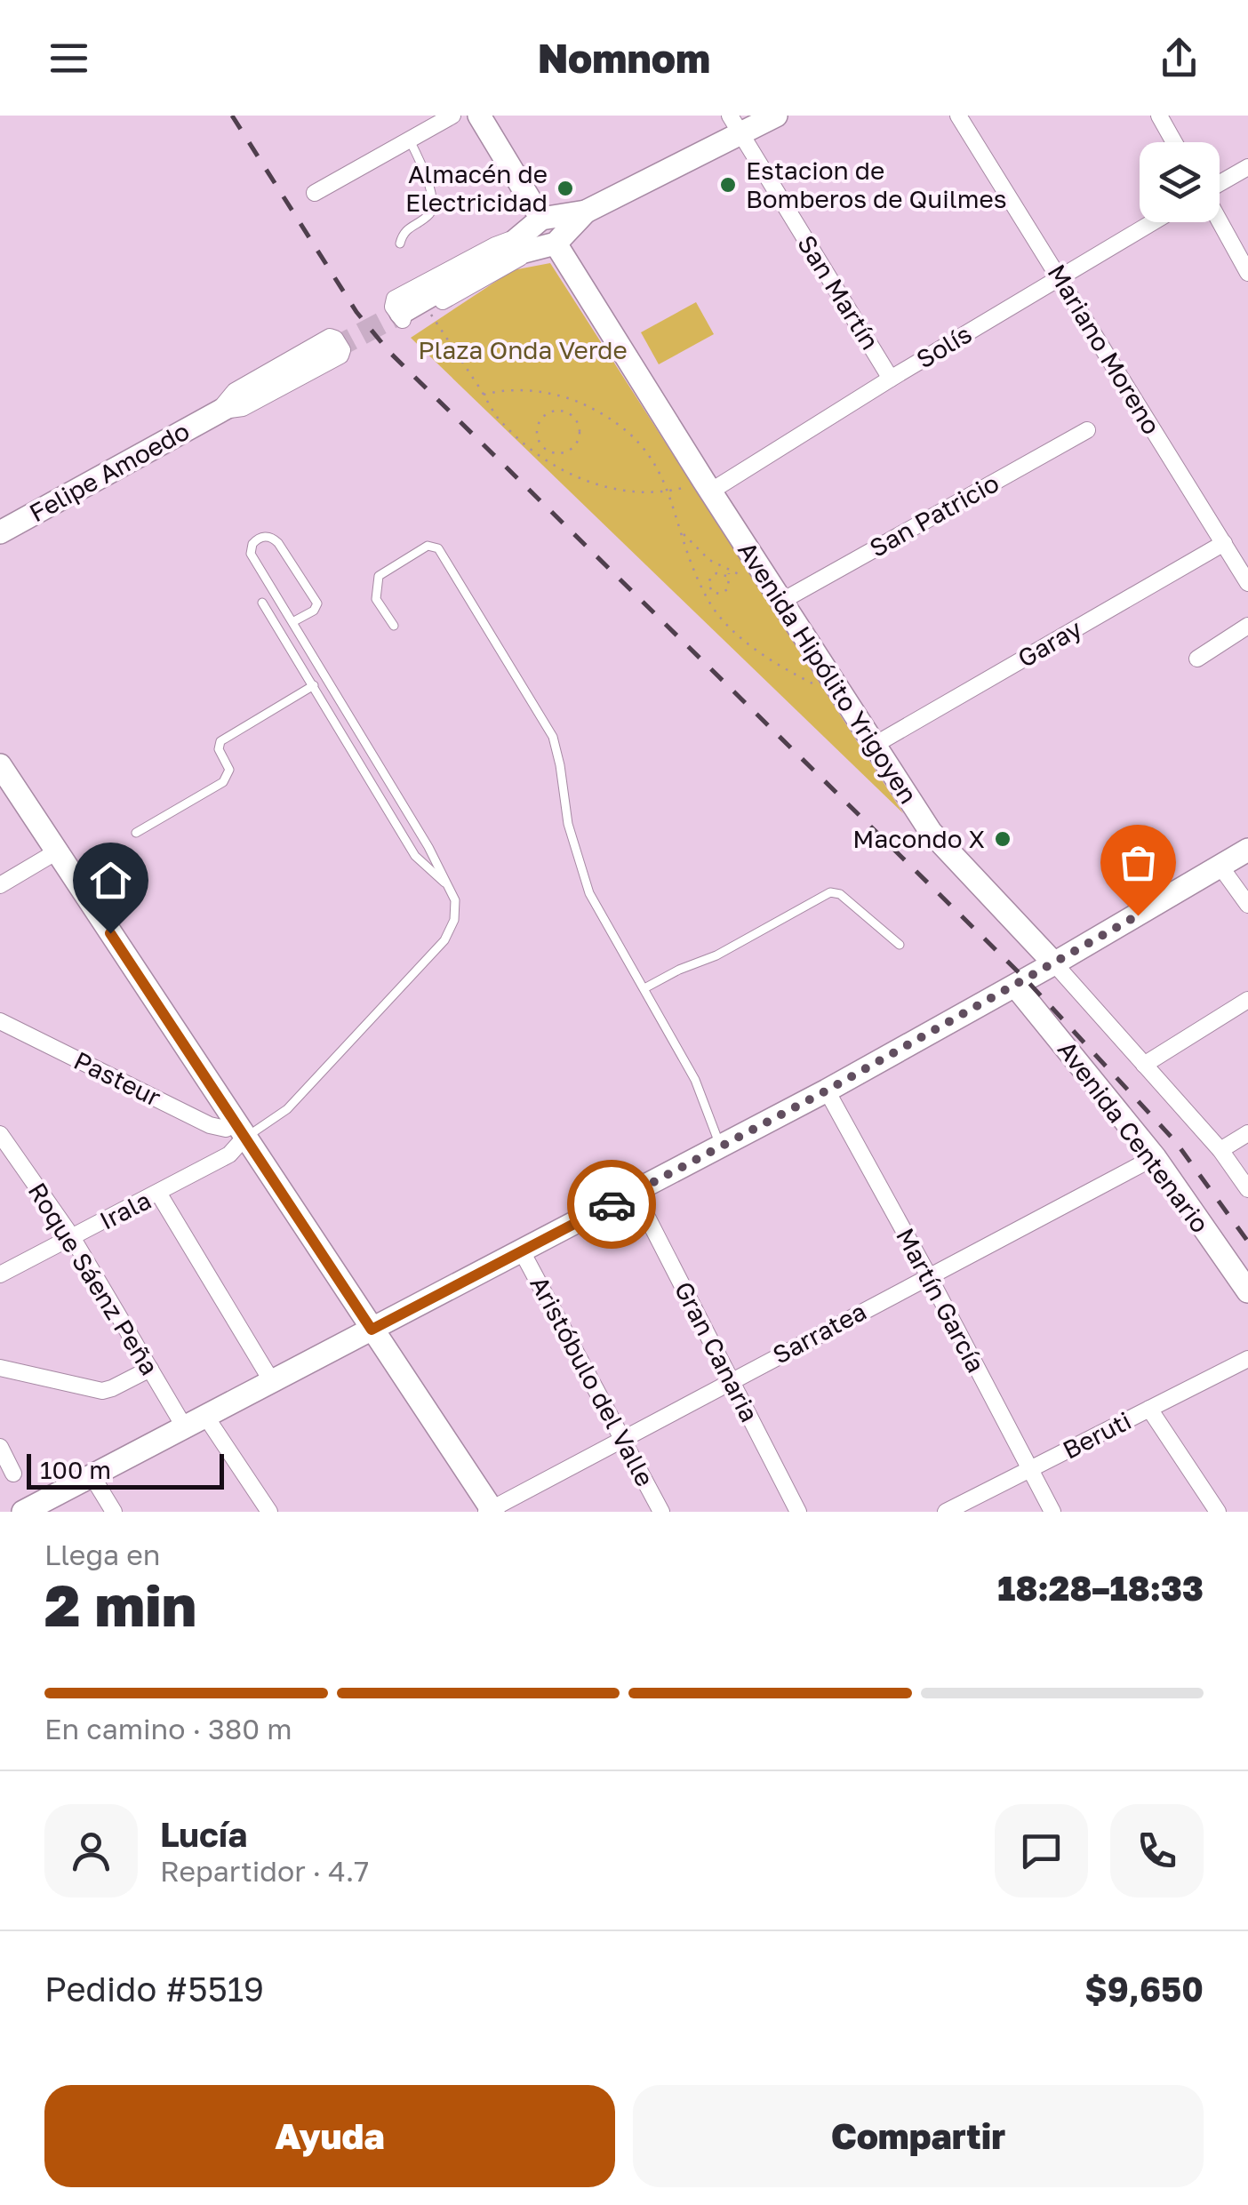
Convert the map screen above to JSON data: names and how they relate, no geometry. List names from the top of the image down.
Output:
{
  "streets": {
    "main road": ["Felipe Amoedo", "Avenida Hipólito Yrigoyen", "Avenida Centenario"],
    "street": [
      "San Martín",
      "Solís",
      "Mariano Moreno",
      "San Patricio",
      "Garay",
      "Pasteur",
      "Irala",
      "Roque Sáenz Peña",
      "Martín García",
      "Sarratea",
      "Gran Canaria",
      "Aristóbulo del Valle",
      "Beruti"
    ]
  },
  "crossings": [
    ["San Martín", "Solís"],
    ["Solís", "Mariano Moreno"],
    ["Solís", "Avenida Hipólito Yrigoyen"],
    ["Mariano Moreno", "Garay"],
    ["San Patricio", "Avenida Hipólito Yrigoyen"],
    ["Garay", "Avenida Hipólito Yrigoyen"],
    ["Pasteur", "Irala"],
    ["Avenida Centenario", "Sarratea"],
    ["Irala", "Roque Sáenz Peña"],
    ["Martín García", "Sarratea"],
    ["Martín García", "Beruti"],
    ["Sarratea", "Gran Canaria"],
    ["Sarratea", "Aristóbulo del Valle"]
  ],
  "parks": ["Plaza Onda Verde"],
  "places": ["Estacion de Bomberos de Quilmes", "Almacén de Electricidad", "Macondo X"],
  "scale_bar": "100 m",
  "page": {
    "header": "Nomnom",
    "scale": "100 m",
    "heading": ["2 min", "Llega en", "18:28–18:33"],
    "panel": [
      "Lucía",
      "Repartidor · 4.7",
      "Pedido #5519",
      "$9,650"
    ],
    "bar": "En camino · 380 m",
    "buttons": ["Ayuda", "Compartir"]
  }
}
